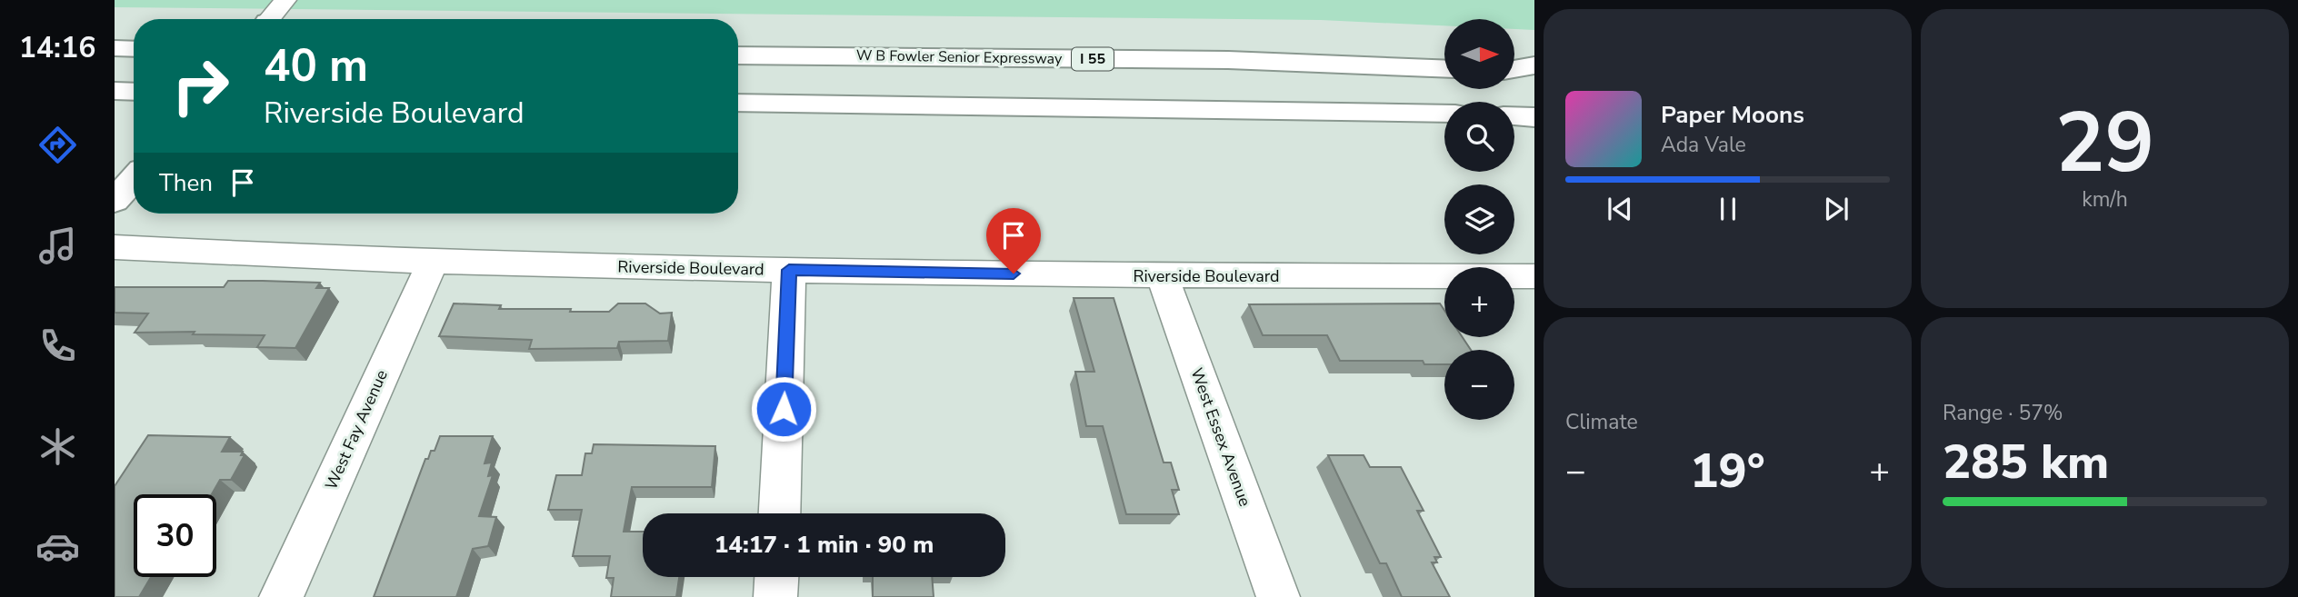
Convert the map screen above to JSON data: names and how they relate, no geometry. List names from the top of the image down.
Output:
{
  "streets": {
    "main road": ["W B Fowler Senior Expressway", "I 55"],
    "street": ["Riverside Boulevard", "West Fay Avenue", "West Essex Avenue"]
  },
  "crossings": [
    ["Riverside Boulevard", "West Fay Avenue"],
    ["Riverside Boulevard", "West Essex Avenue"]
  ],
  "north": "right",
  "page": {
    "tabs": "14:16",
    "tile": [
      ["29", "km/h"],
      "Climate",
      ["Range · 57%", "285 km"]
    ],
    "map_buttons": ["+", "−"],
    "turn": ["40 m", "Riverside Boulevard"],
    "song": ["Paper Moons", "Ada Vale"],
    "then": "Then",
    "heat": ["−", "19°", "+"],
    "limit": "30",
    "trip": "14:17 · 1 min · 90 m"
  }
}
